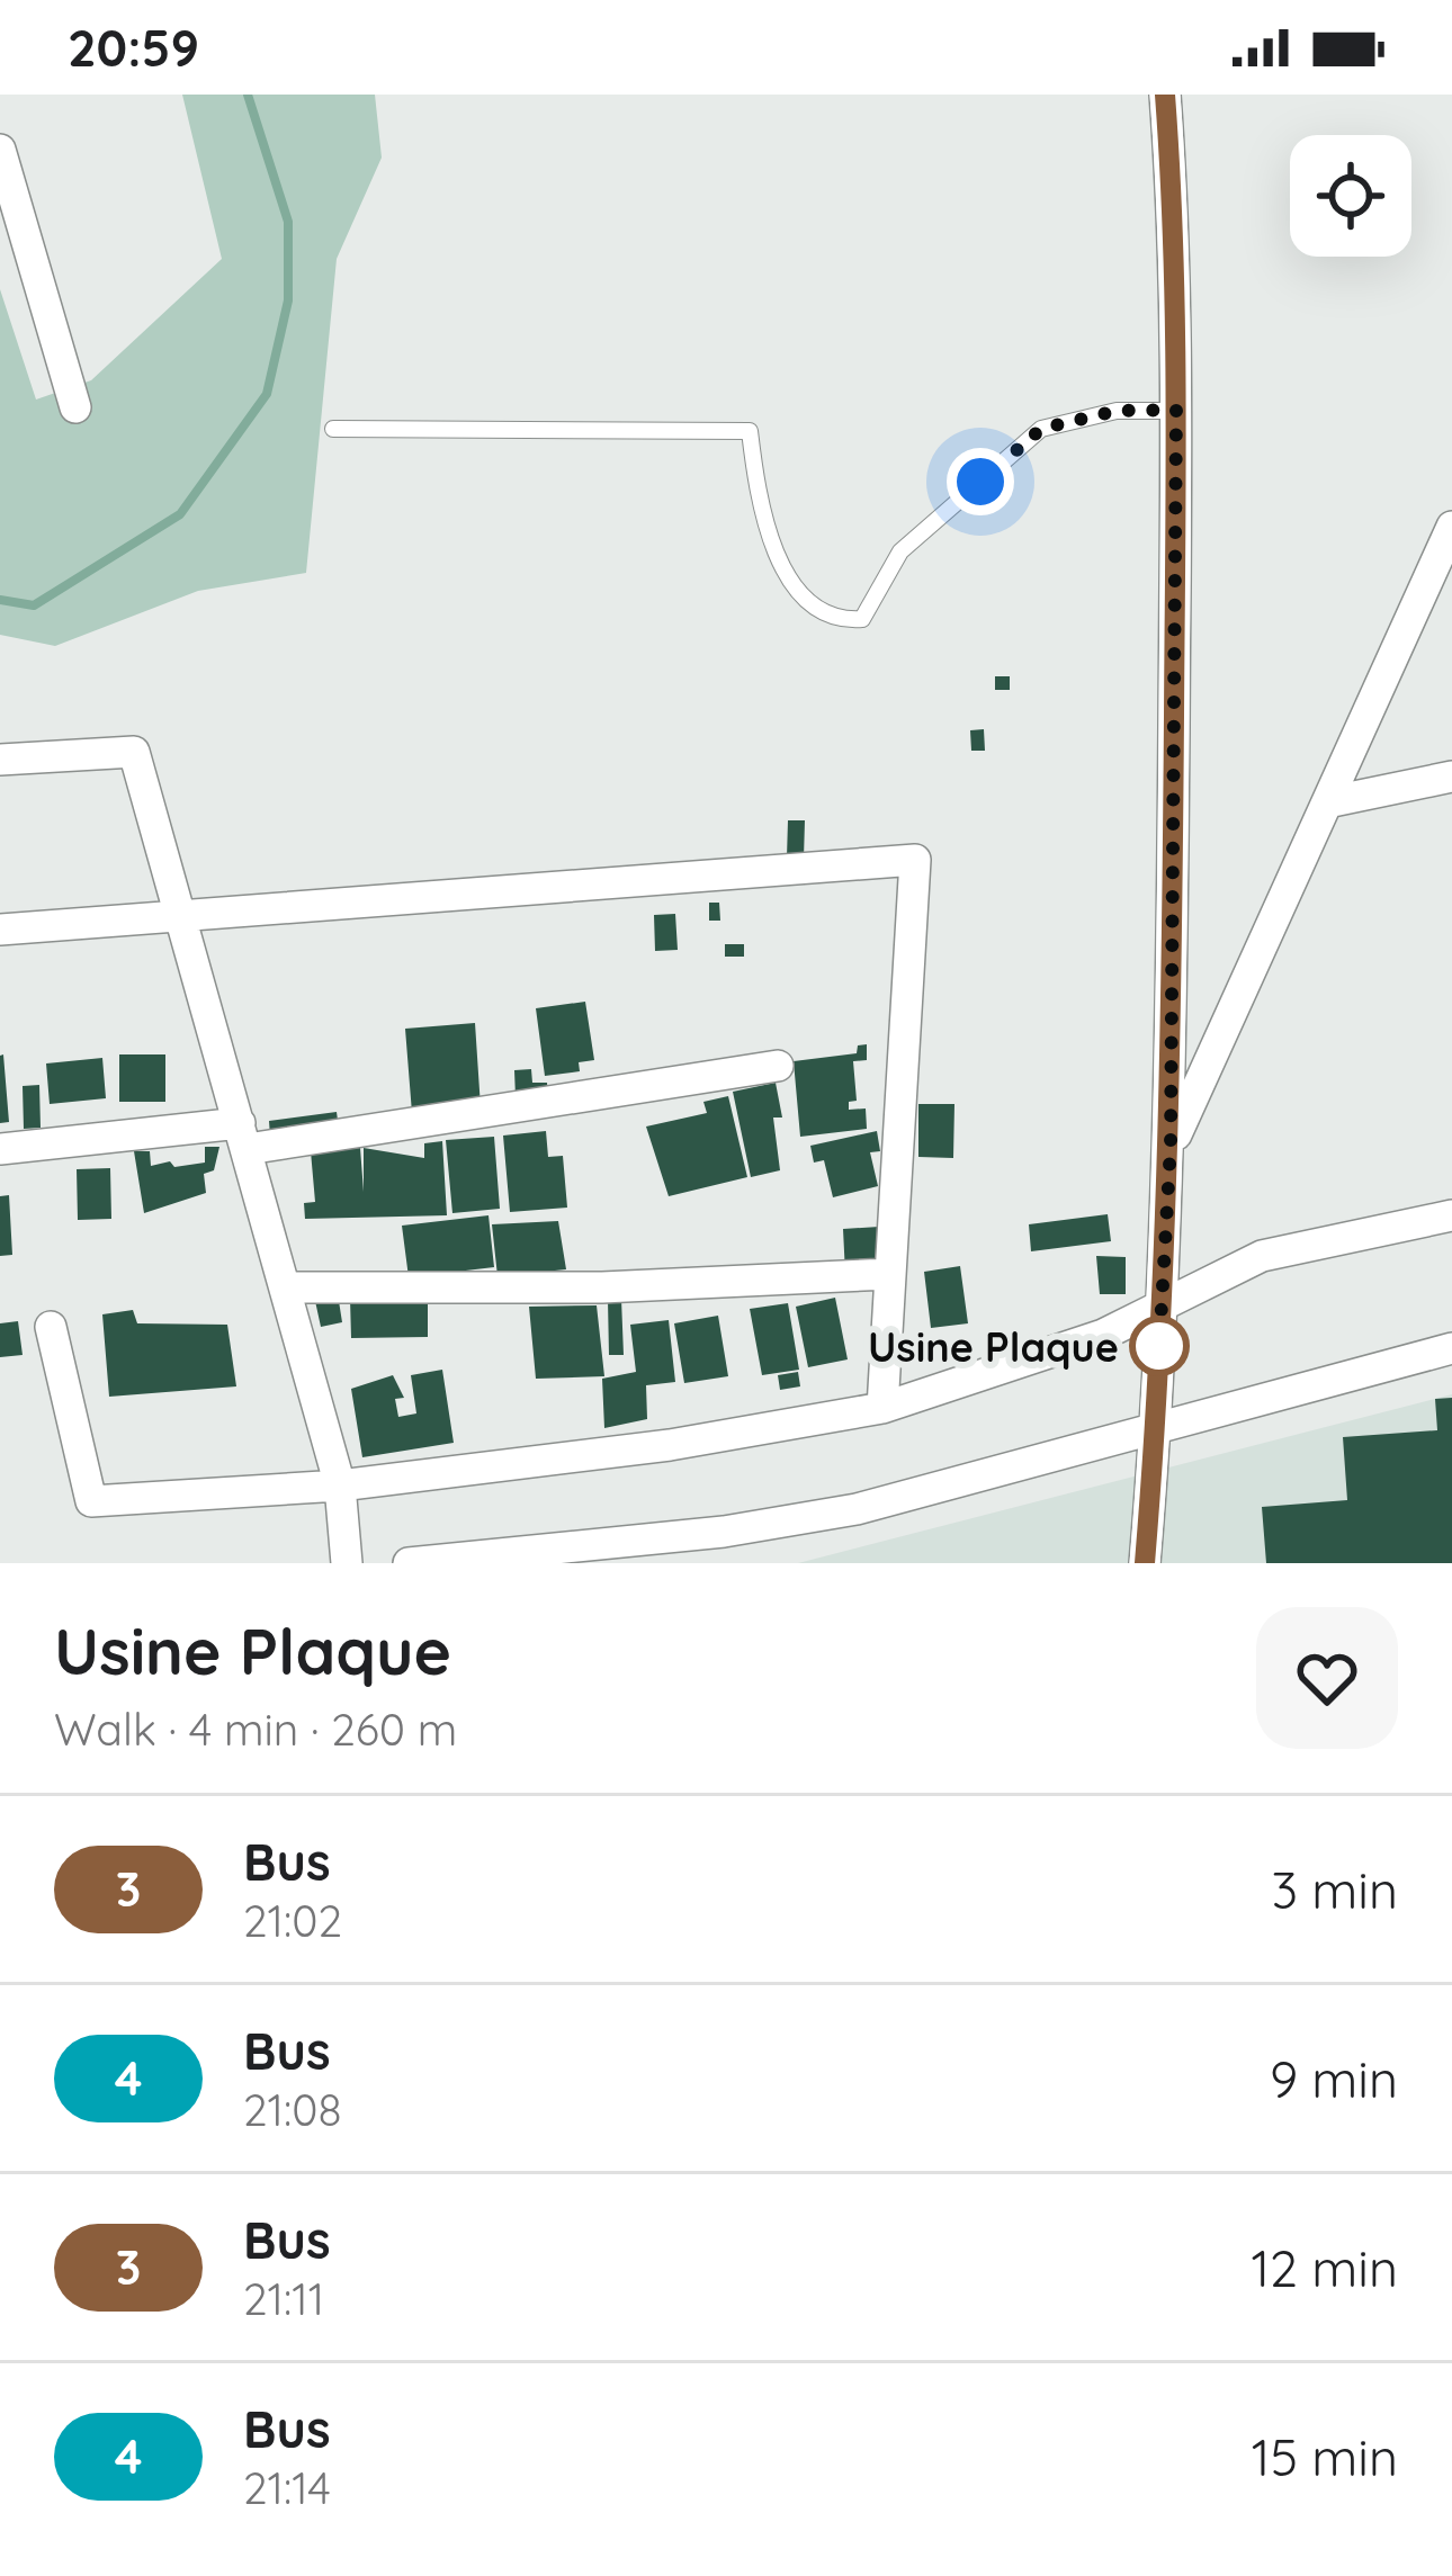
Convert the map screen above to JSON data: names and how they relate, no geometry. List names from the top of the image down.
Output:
{
  "places": ["Usine Plaque"],
  "lines": ["bus line 3"],
  "page": {
    "status": "20:59",
    "heading": ["Usine Plaque", "Walk · 4 min · 260 m"],
    "list": [
      {
        "mark": "3",
        "name": "Bus",
        "note": "21:02",
        "value": "3 min"
      },
      {
        "mark": "4",
        "name": "Bus",
        "note": "21:08",
        "value": "9 min"
      },
      {
        "mark": "3",
        "name": "Bus",
        "note": "21:11",
        "value": "12 min"
      },
      {
        "mark": "4",
        "name": "Bus",
        "note": "21:14",
        "value": "15 min"
      }
    ]
  }
}
